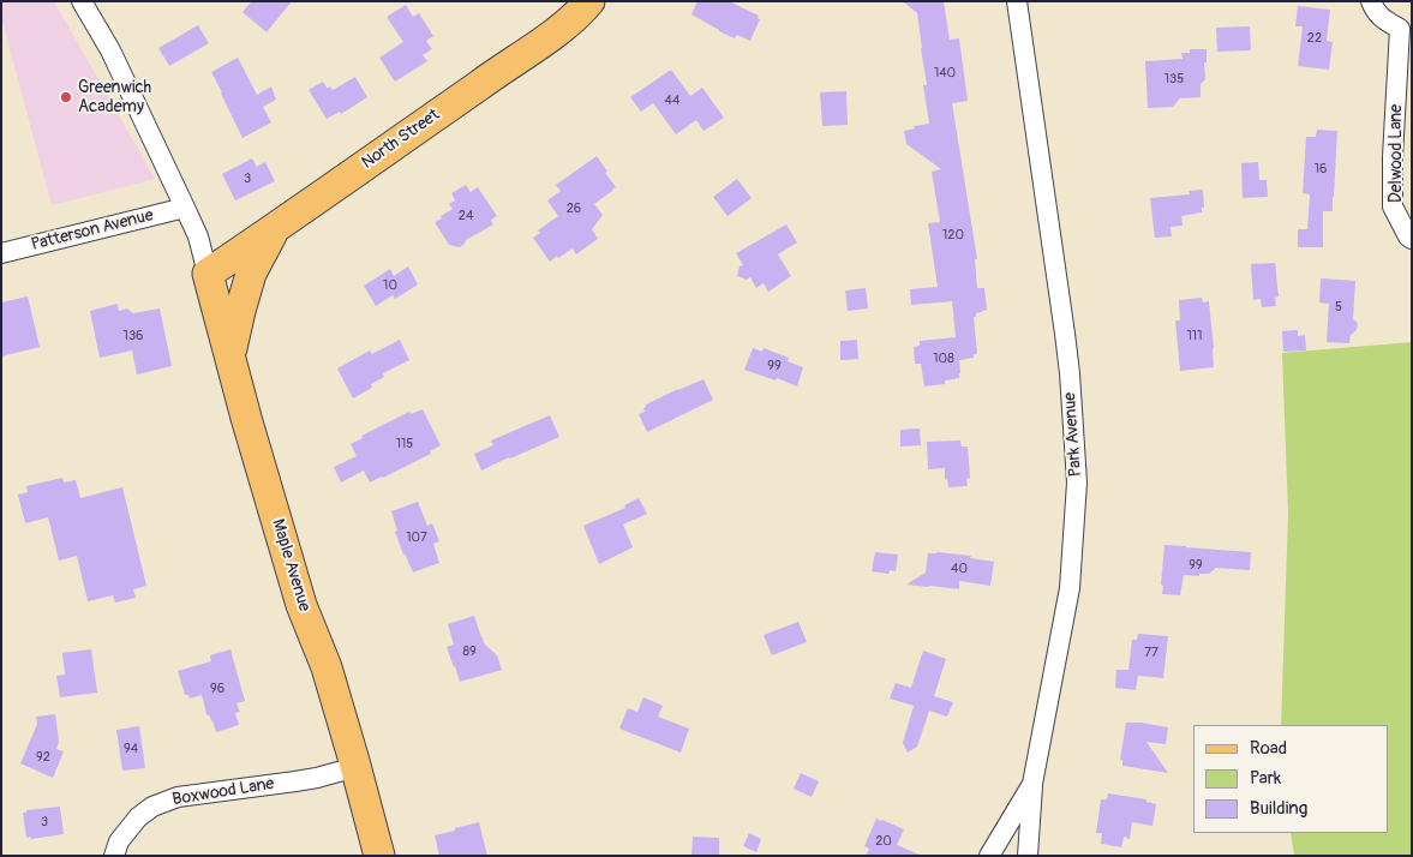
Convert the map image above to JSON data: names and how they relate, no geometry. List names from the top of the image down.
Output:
{
  "streets": {
    "main road": ["North Street", "Maple Avenue"],
    "street": [
      "Delwood Lane",
      "Patterson Avenue",
      "Park Avenue",
      "Boxwood Lane"
    ]
  },
  "crossings": [
    ["North Street", "Maple Avenue"],
    ["Maple Avenue", "Boxwood Lane"]
  ],
  "places": ["Greenwich Academy"],
  "house_numbers": [
    "22",
    "140",
    "135",
    "44",
    "16",
    "3",
    "26",
    "24",
    "120",
    "10",
    "5",
    "136",
    "111",
    "108",
    "99",
    "115",
    "107",
    "99",
    "40",
    "89",
    "77",
    "96",
    "94",
    "92",
    "3",
    "20"
  ],
  "legend": ["Road", "Park", "Building"]
}
